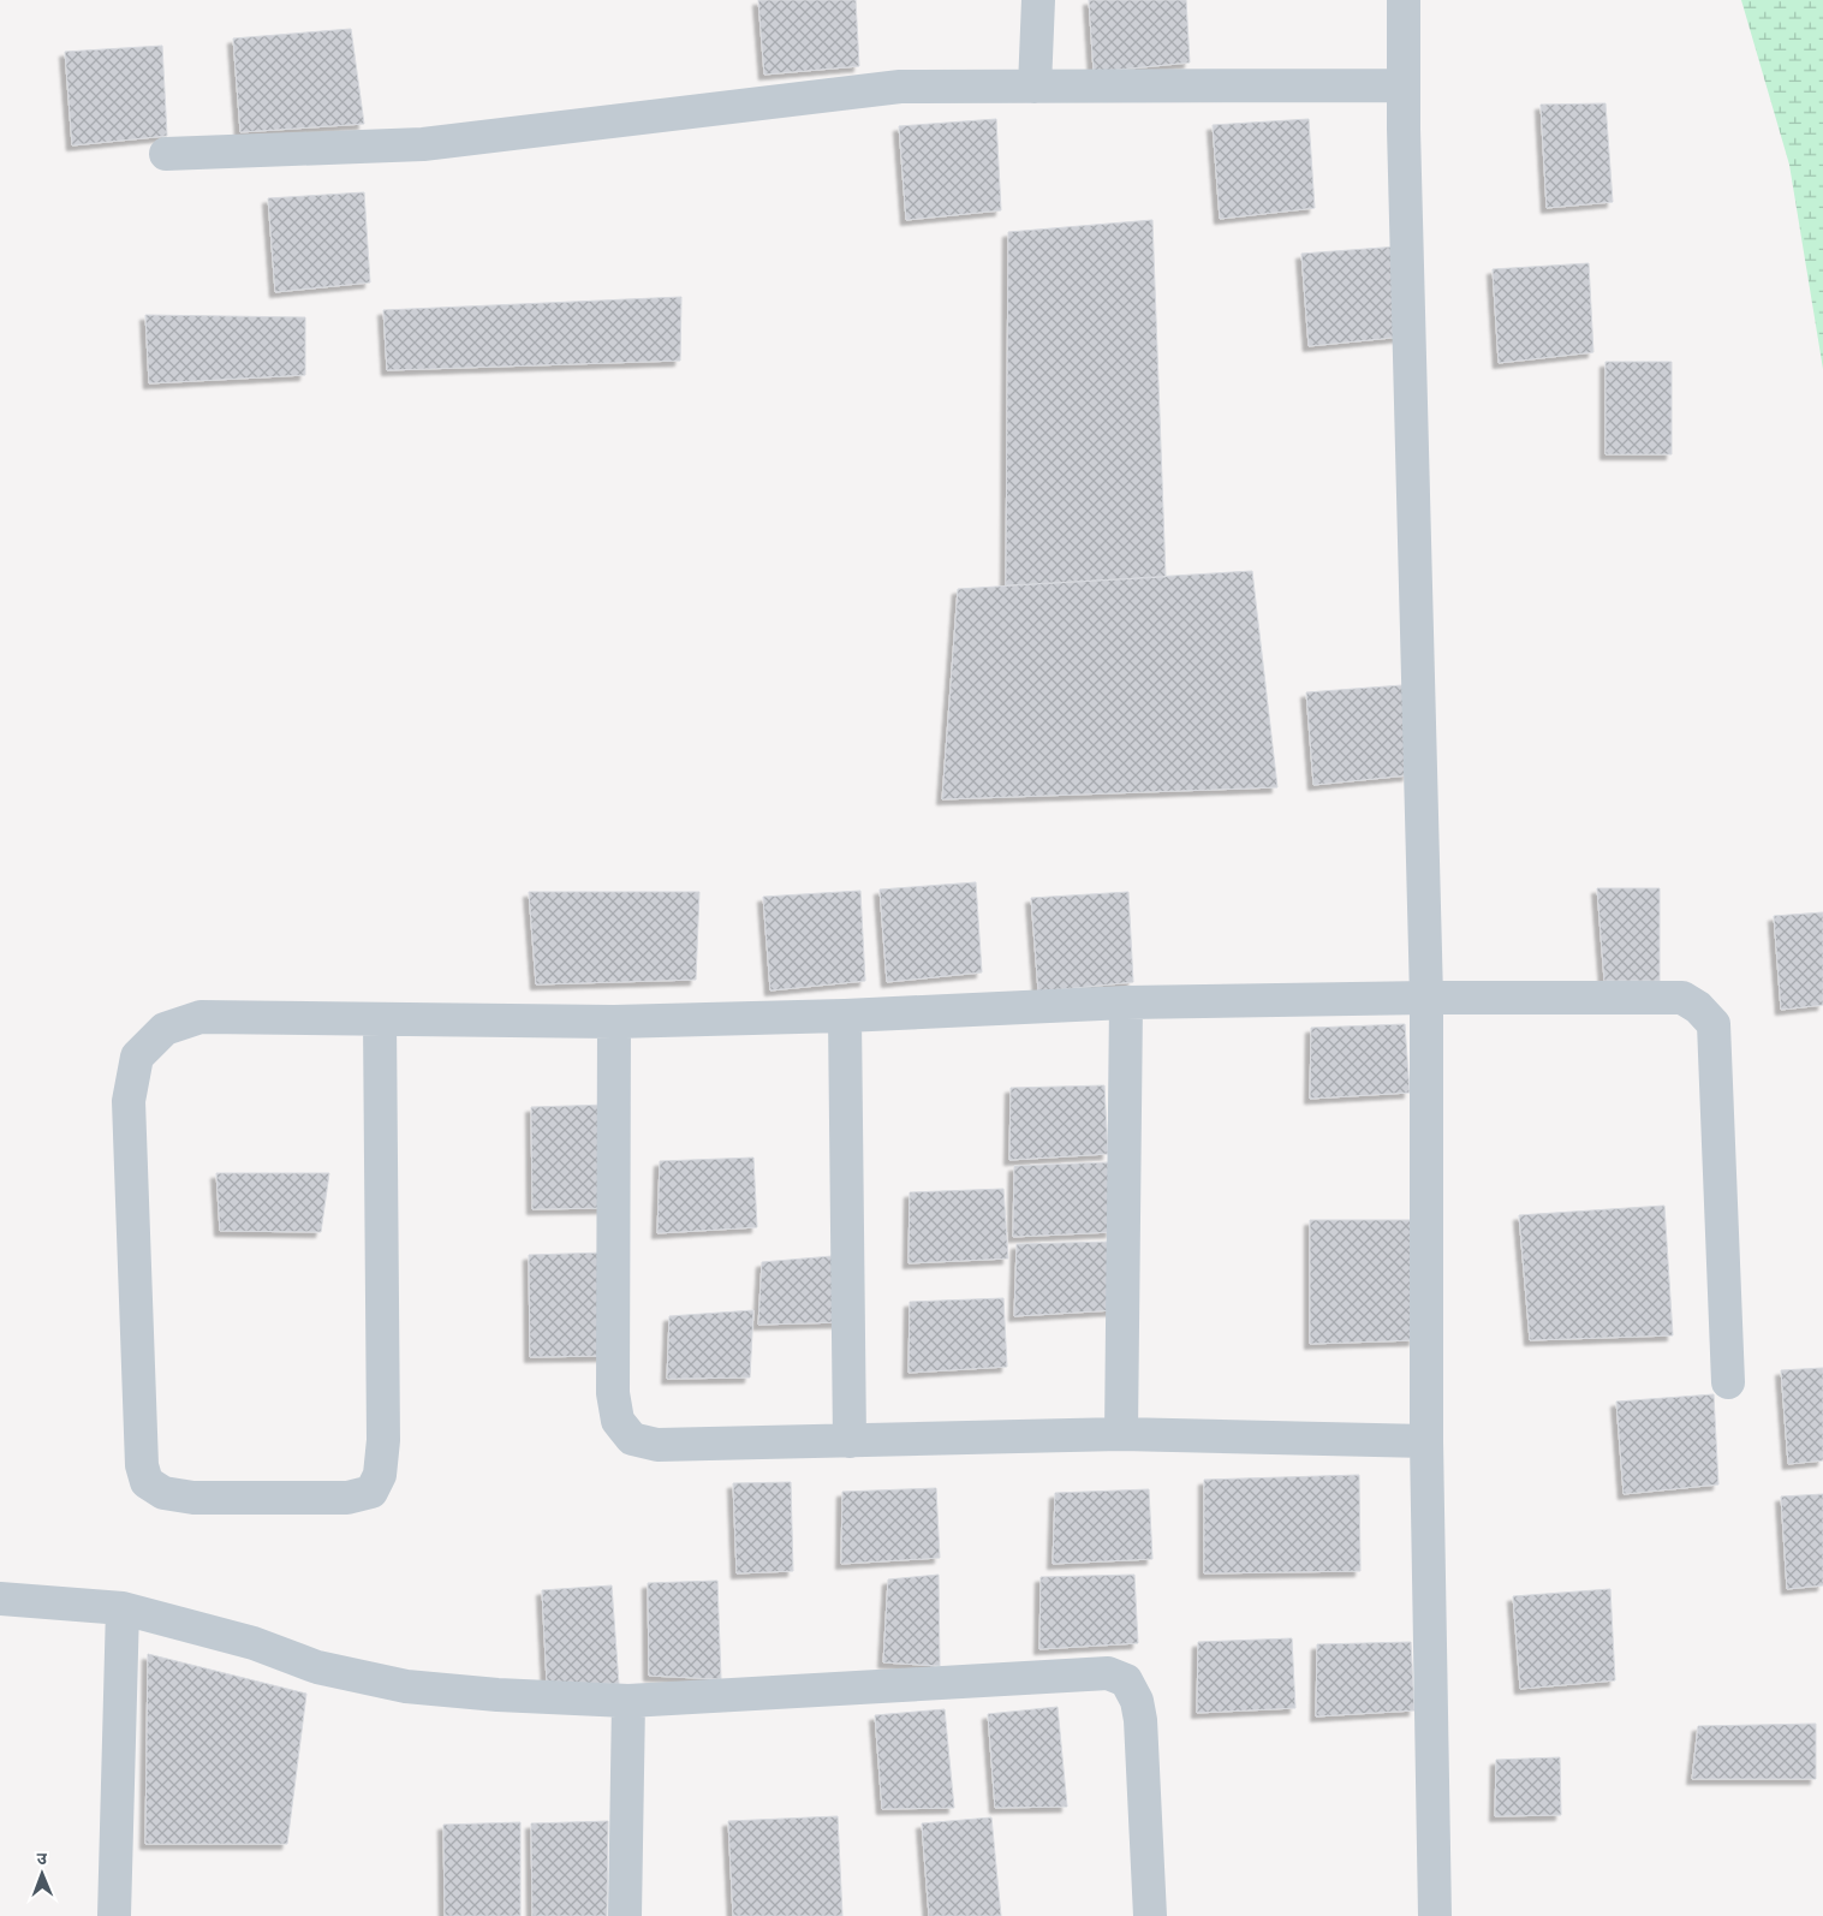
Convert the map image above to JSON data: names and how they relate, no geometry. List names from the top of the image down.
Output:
{
  "north": "top"
}
